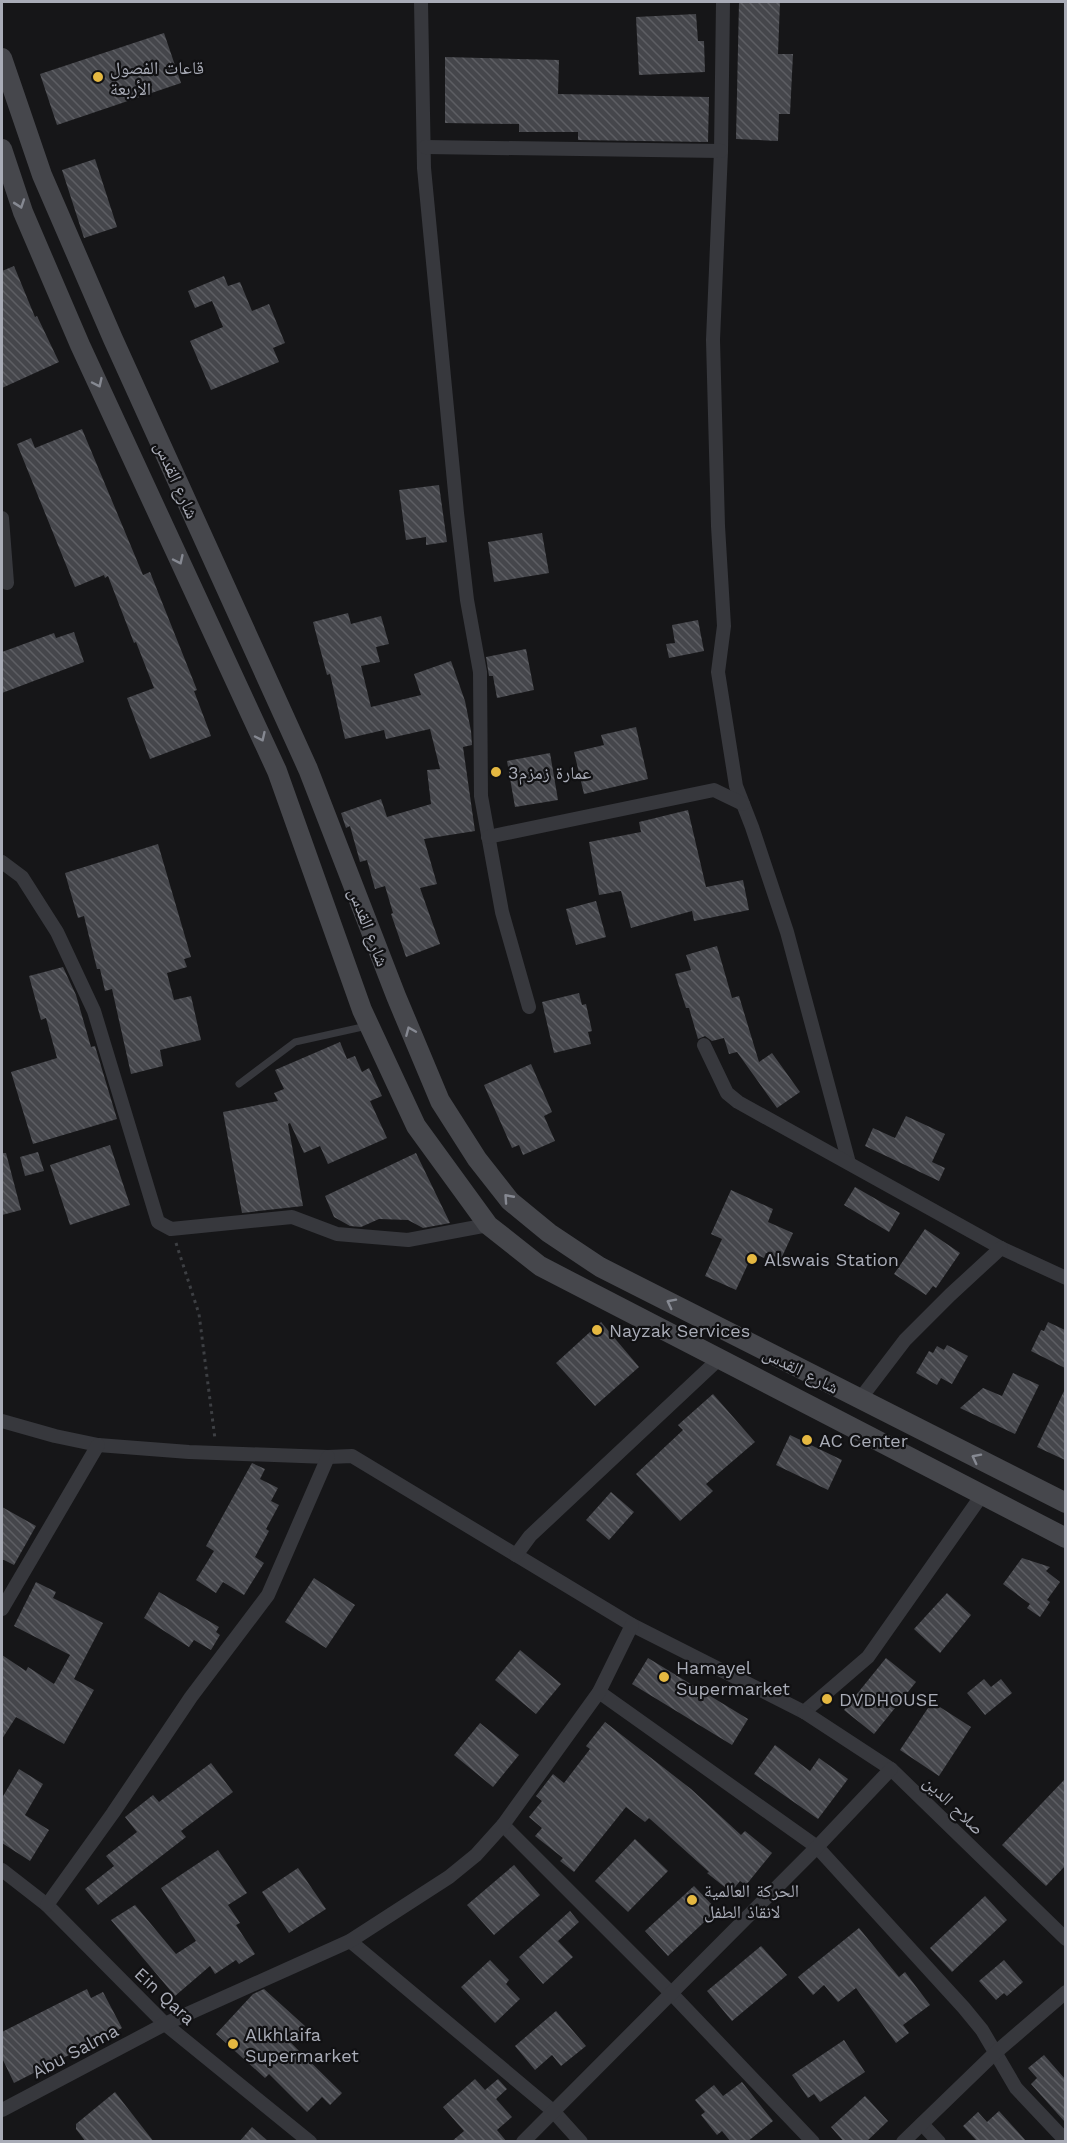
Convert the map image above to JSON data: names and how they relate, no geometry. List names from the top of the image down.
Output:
{
  "streets": {
    "main road": ["شارع القدس"],
    "street": ["صلاح الدين", "Ein Qara", "Abu Salma"]
  },
  "crossings": [
    ["صلاح الدين", "Abu Salma"],
    ["Ein Qara", "Abu Salma"]
  ],
  "places": [
    "قاعات الفصول الأربعة",
    "عمارة زمزم3",
    "Alswais Station",
    "Nayzak Services",
    "AC Center",
    "Hamayel Supermarket",
    "DVDHOUSE",
    "الحركة العالمية لانقاذ الطفل",
    "Alkhlaifa Supermarket"
  ]
}
